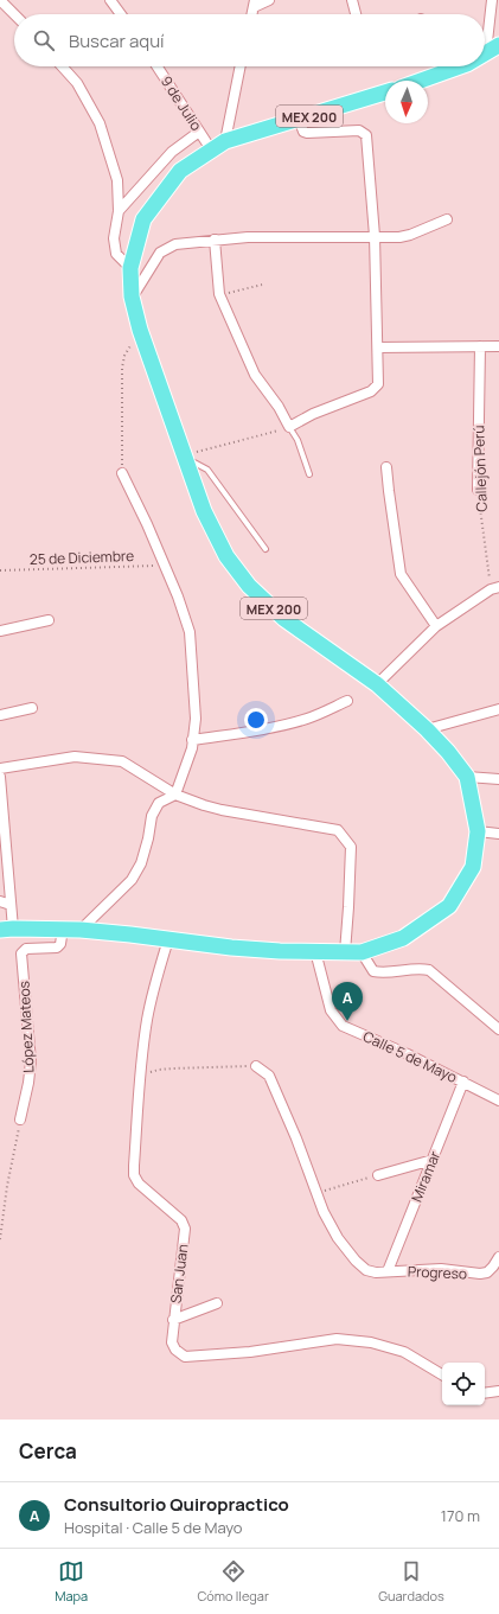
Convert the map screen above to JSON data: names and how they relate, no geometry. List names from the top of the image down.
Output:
{
  "streets": {
    "highway": ["MEX 200"],
    "street": [
      "9 de Julio",
      "Callejón Perú",
      "López Mateos",
      "Calle 5 de Mayo",
      "Miramar",
      "Progreso",
      "San Juan"
    ],
    "path": ["25 de Diciembre"]
  },
  "crossings": [
    ["9 de Julio", "MEX 200"],
    ["MEX 200", "López Mateos"],
    ["MEX 200", "Calle 5 de Mayo"],
    ["MEX 200", "San Juan"],
    ["Calle 5 de Mayo", "Miramar"],
    ["Miramar", "Progreso"]
  ],
  "north": "bottom",
  "page": {
    "search": "Buscar aquí",
    "pins": "A",
    "heading": "Cerca",
    "list": [
      {
        "mark": "A",
        "name": "Consultorio Quiropractico",
        "note": "Hospital · Calle 5 de Mayo",
        "value": "170 m"
      }
    ],
    "nav": ["Mapa", "Cómo llegar", "Guardados"]
  }
}
